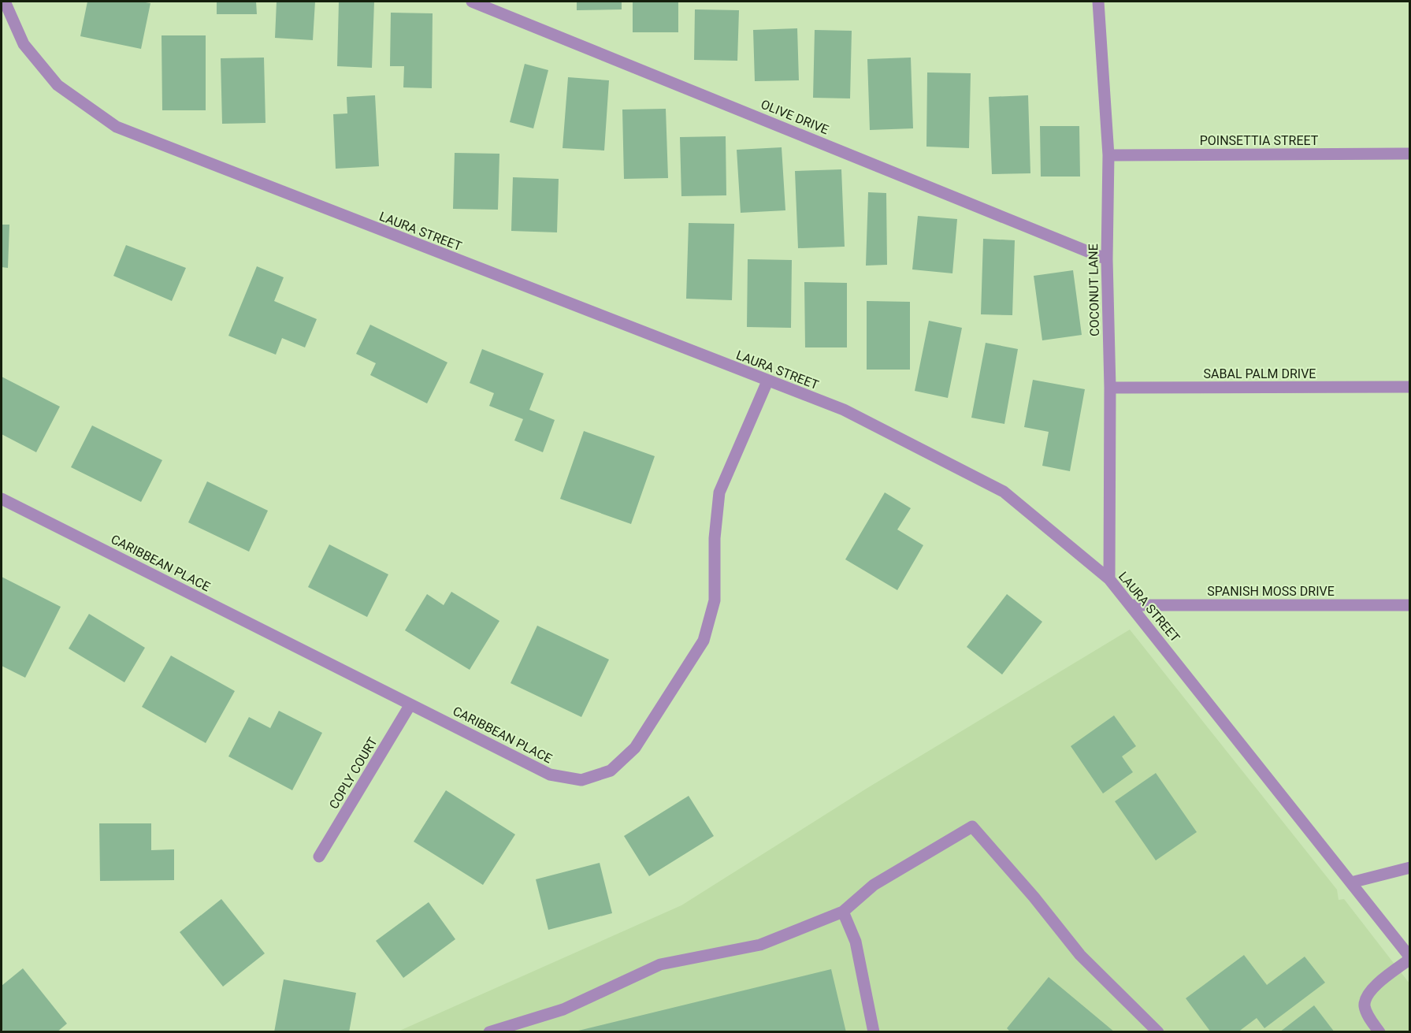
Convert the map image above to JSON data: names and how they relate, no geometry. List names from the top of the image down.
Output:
{
  "streets": {
    "street": [
      "OLIVE DRIVE",
      "POINSETTIA STREET",
      "LAURA STREET",
      "COCONUT LANE",
      "SABAL PALM DRIVE",
      "CARIBBEAN PLACE",
      "SPANISH MOSS DRIVE",
      "COPLY COURT"
    ]
  },
  "crossings": [
    ["OLIVE DRIVE", "COCONUT LANE"],
    ["POINSETTIA STREET", "COCONUT LANE"],
    ["LAURA STREET", "COCONUT LANE"],
    ["LAURA STREET", "CARIBBEAN PLACE"],
    ["LAURA STREET", "SPANISH MOSS DRIVE"],
    ["COCONUT LANE", "SABAL PALM DRIVE"],
    ["CARIBBEAN PLACE", "COPLY COURT"]
  ]
}
